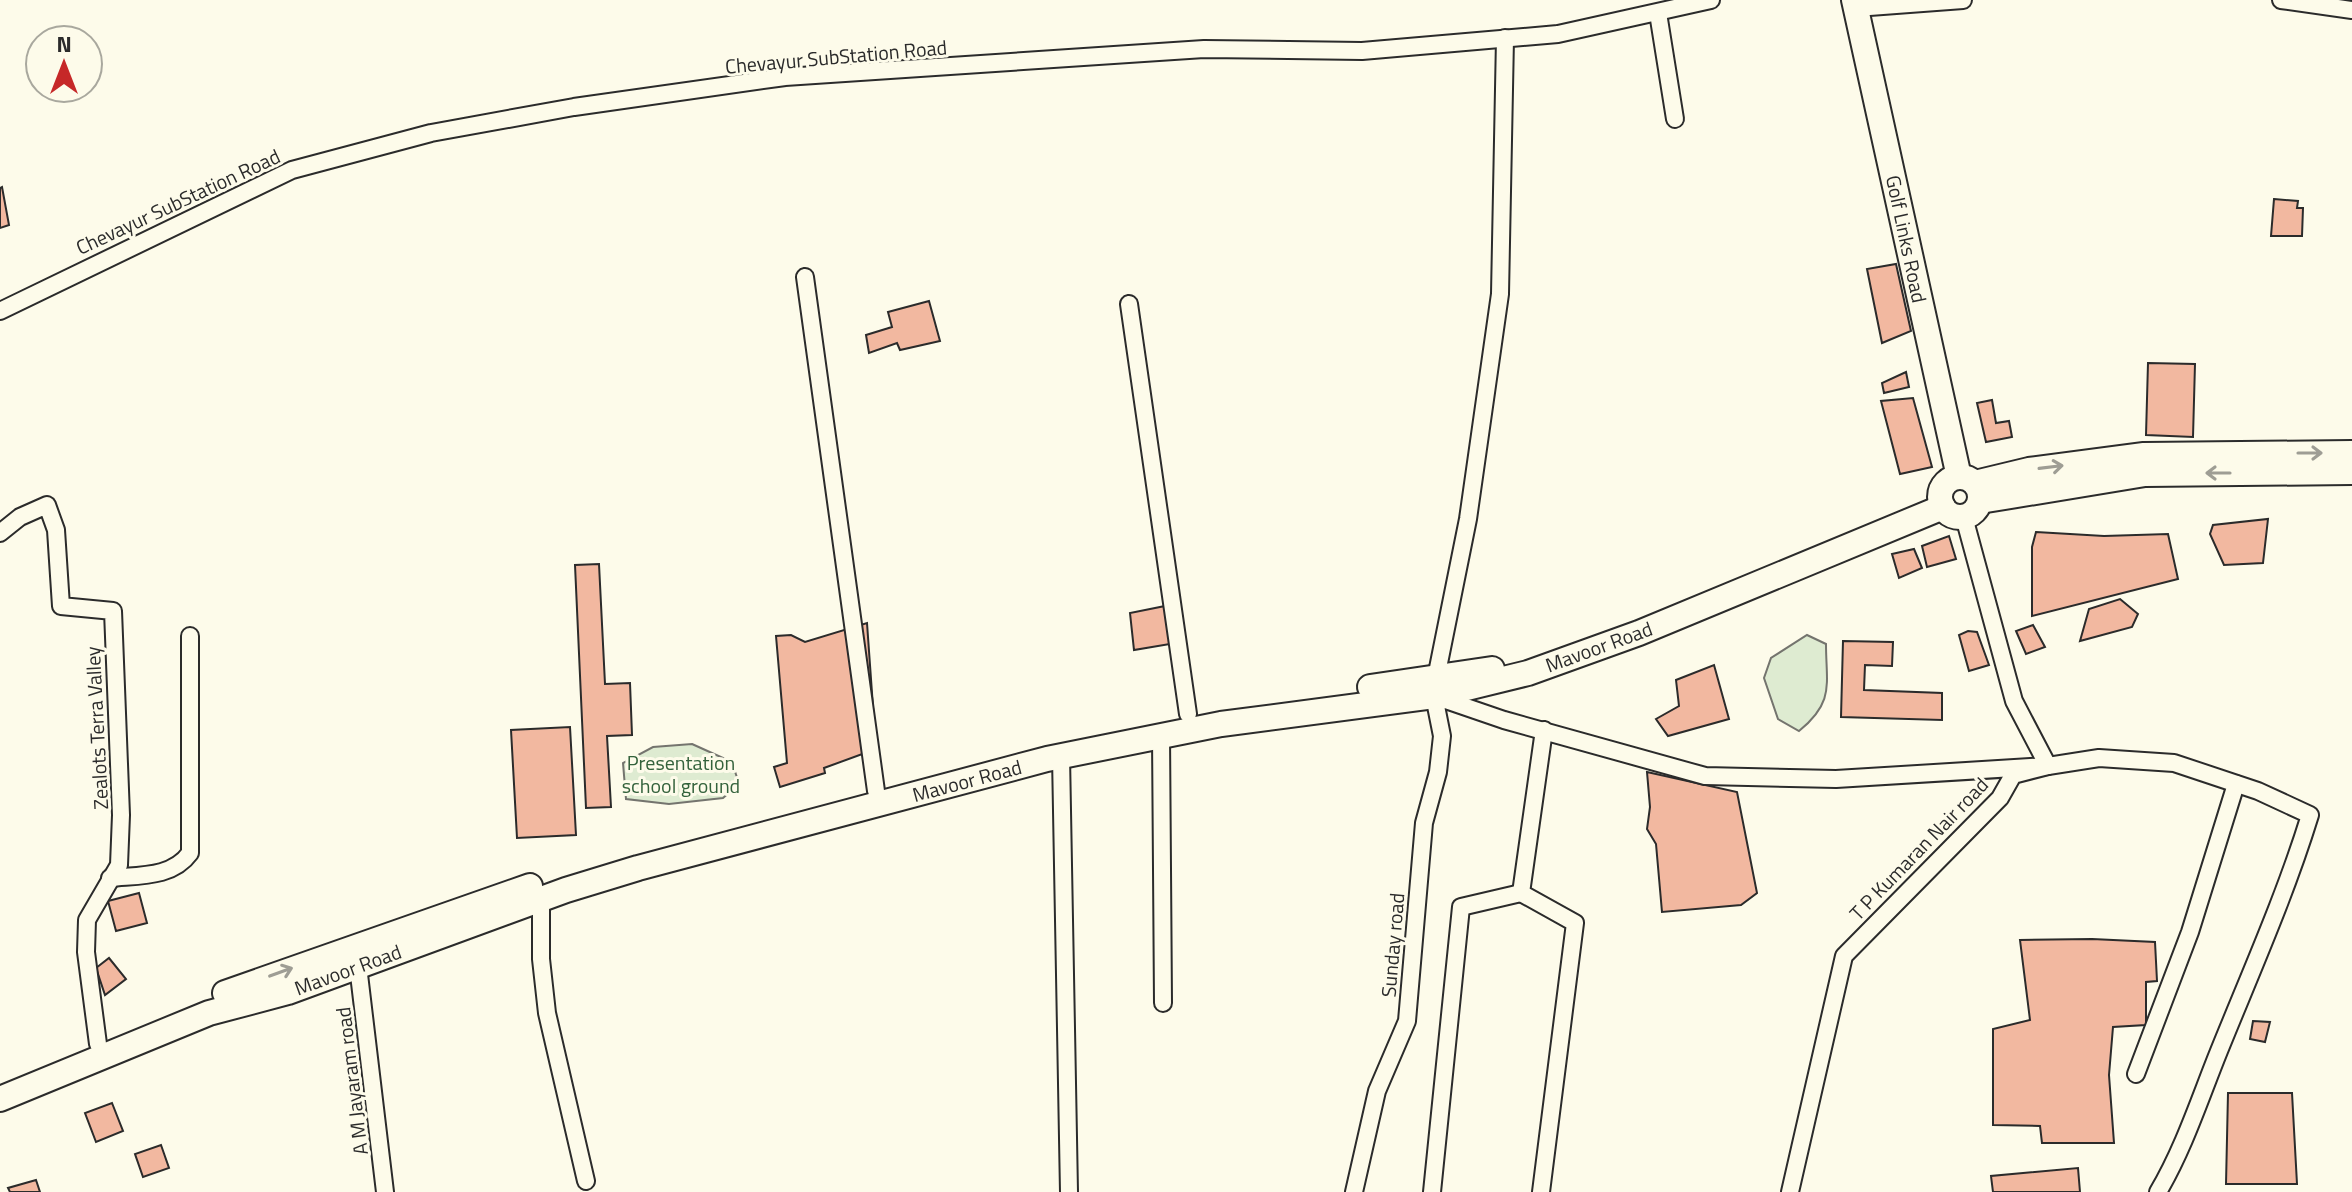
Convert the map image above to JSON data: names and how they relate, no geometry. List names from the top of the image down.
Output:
{
  "streets": {
    "main road": ["Golf Links Road", "Mavoor Road"],
    "street": [
      "Chevayur SubStation Road",
      "Zealots Terra Valley",
      "T P Kumaran Nair road",
      "Sunday road",
      "A M Jayaram road"
    ]
  },
  "crossings": [
    ["Golf Links Road", "Mavoor Road"],
    ["Mavoor Road", "Zealots Terra Valley"],
    ["Mavoor Road", "Sunday road"],
    ["Mavoor Road", "A M Jayaram road"]
  ],
  "parks": ["Presentation school ground"],
  "north": "top"
}
